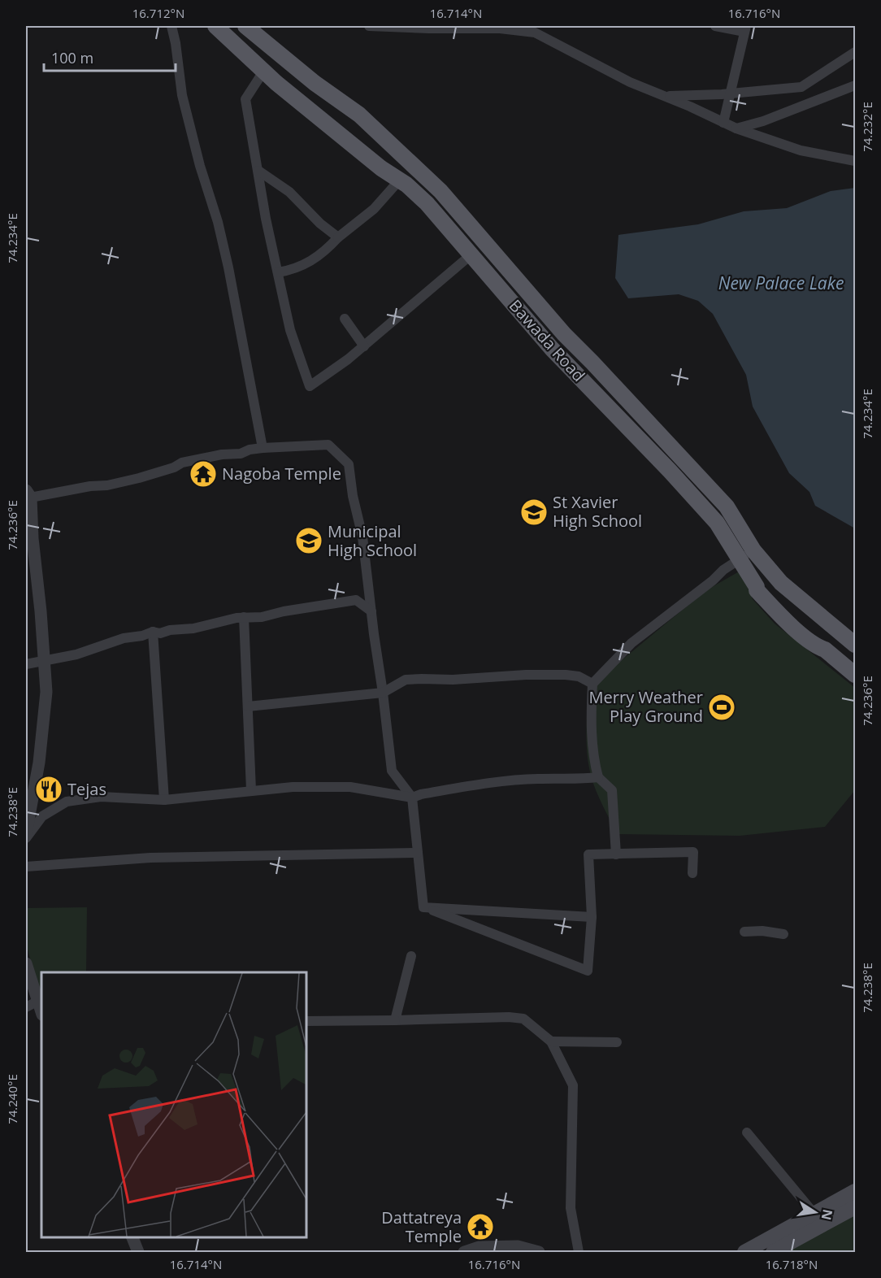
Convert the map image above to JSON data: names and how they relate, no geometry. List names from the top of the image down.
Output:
{
  "streets": {
    "main road": ["Bawada Road"]
  },
  "water": ["New Palace Lake"],
  "places": {
    "temple": ["Nagoba Temple", "Dattatreya Temple"],
    "school or university": ["St Xavier High School", "Municipal High School"],
    "sports": ["Merry Weather Play Ground"],
    "restaurant": ["Tejas"]
  },
  "scale_bar": "100 m",
  "north": "right",
  "coordinates": [
    "16.712°N",
    "16.714°N",
    "16.716°N",
    "74.232°E",
    "74.234°E",
    "74.236°E",
    "74.238°E",
    "74.240°E",
    "16.718°N"
  ]
}
